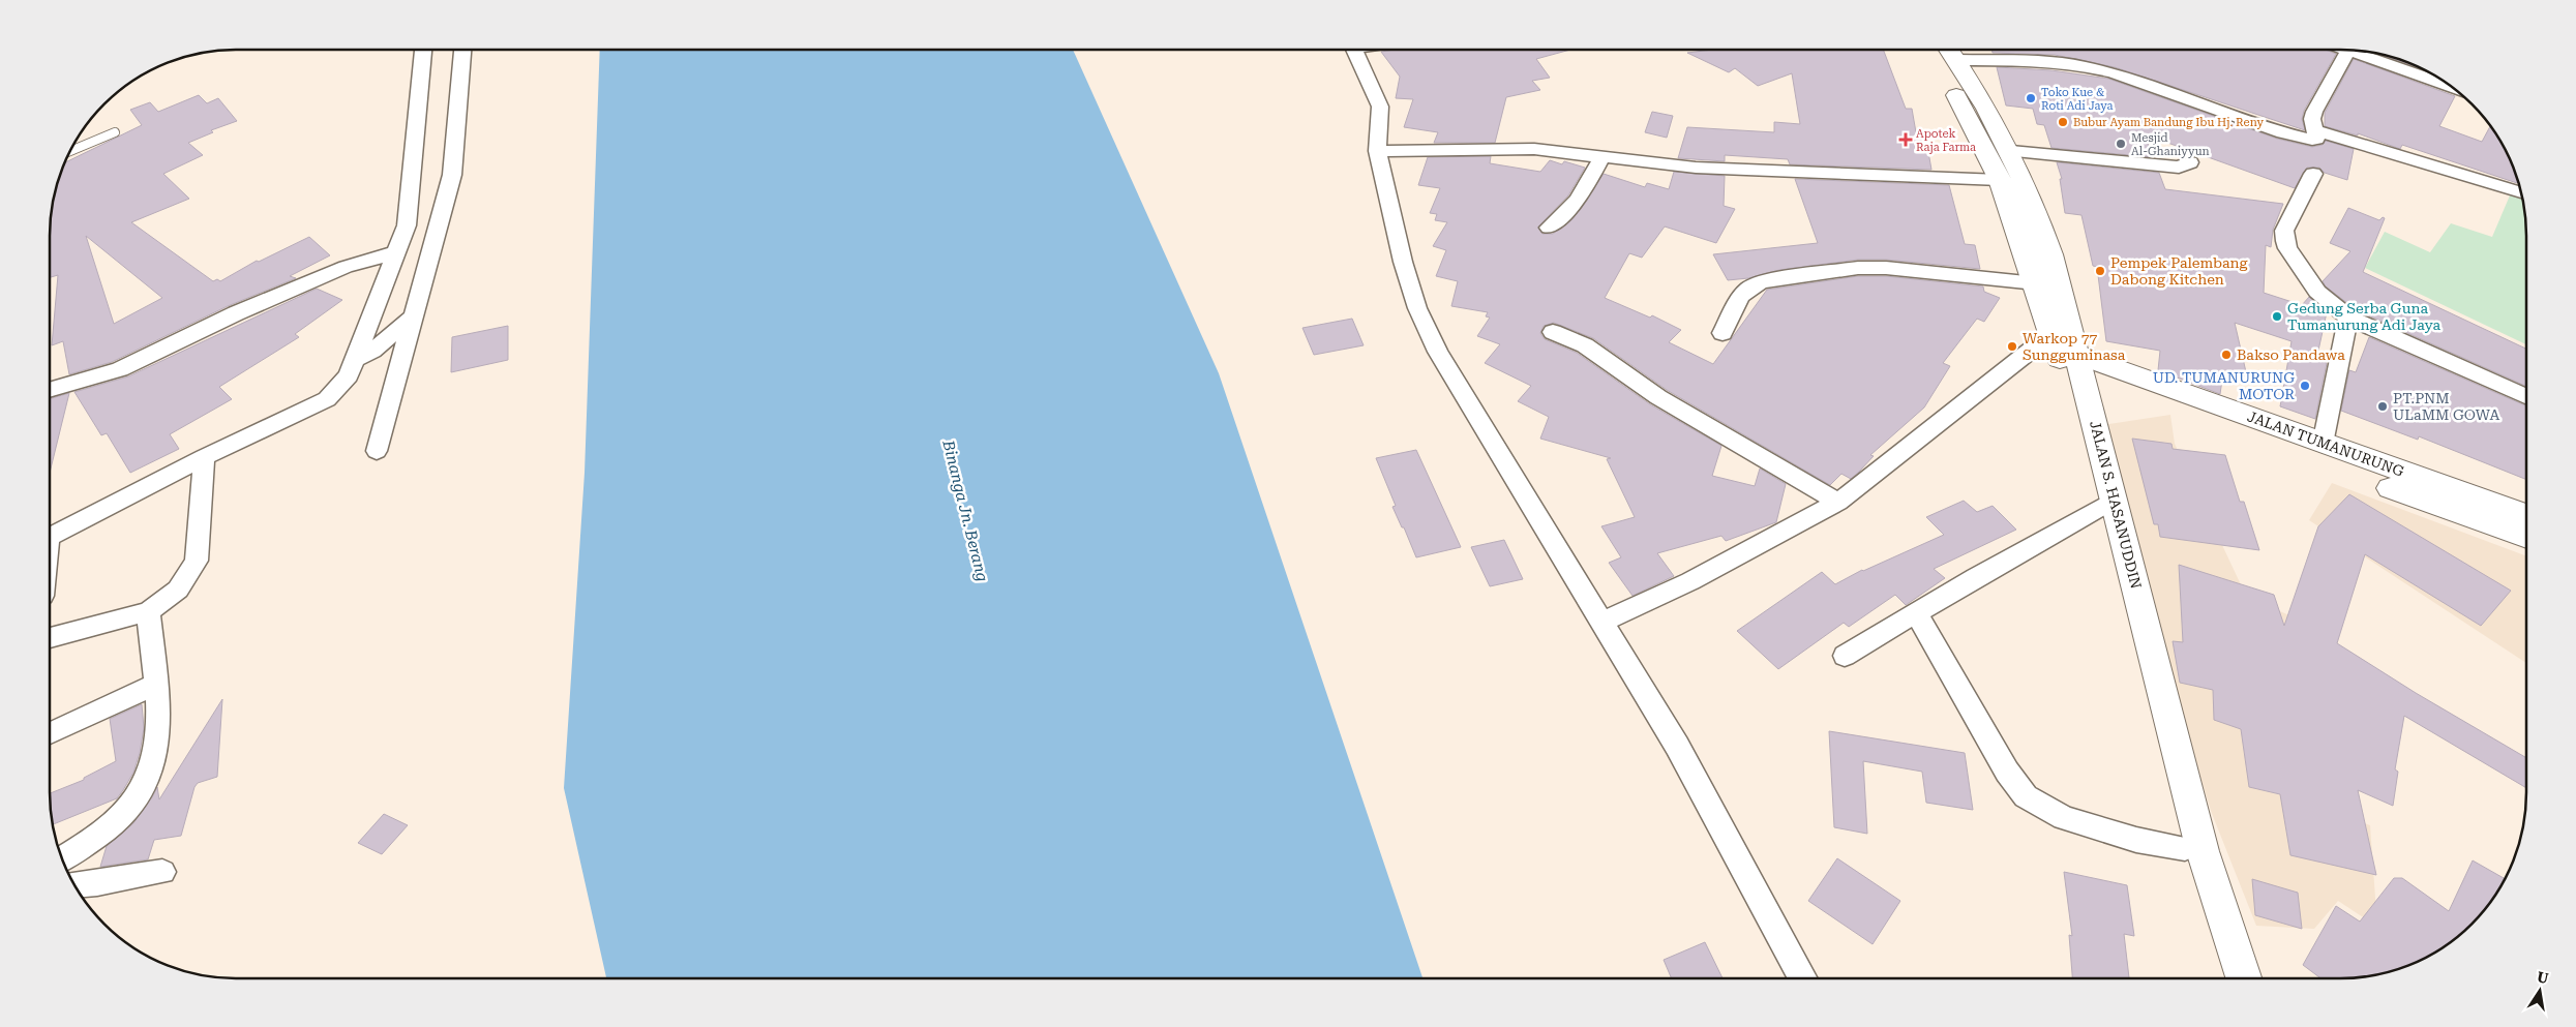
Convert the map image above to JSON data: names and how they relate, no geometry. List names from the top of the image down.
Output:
{
  "streets": {
    "main road": ["JALAN TUMANURUNG", "JALAN S. HASANUDDIN"]
  },
  "crossings": [
    ["JALAN TUMANURUNG", "JALAN S. HASANUDDIN"]
  ],
  "water": ["Binanga Jn. Berang"],
  "places": {
    "other": [
      "Toko Kue & Roti Adi Jaya",
      "Bubur Ayam Bandung Ibu Hj. Reny",
      "Mesjid Al-Ghaniyyun",
      "Pempek Palembang Dabong Kitchen",
      "Gedung Serba Guna Tumanurung Adi Jaya",
      "Warkop 77 Sungguminasa",
      "Bakso Pandawa",
      "UD. TUMANURUNG MOTOR",
      "PT.PNM ULaMM GOWA"
    ],
    "health": ["Apotek Raja Farma"]
  },
  "north": "top"
}
